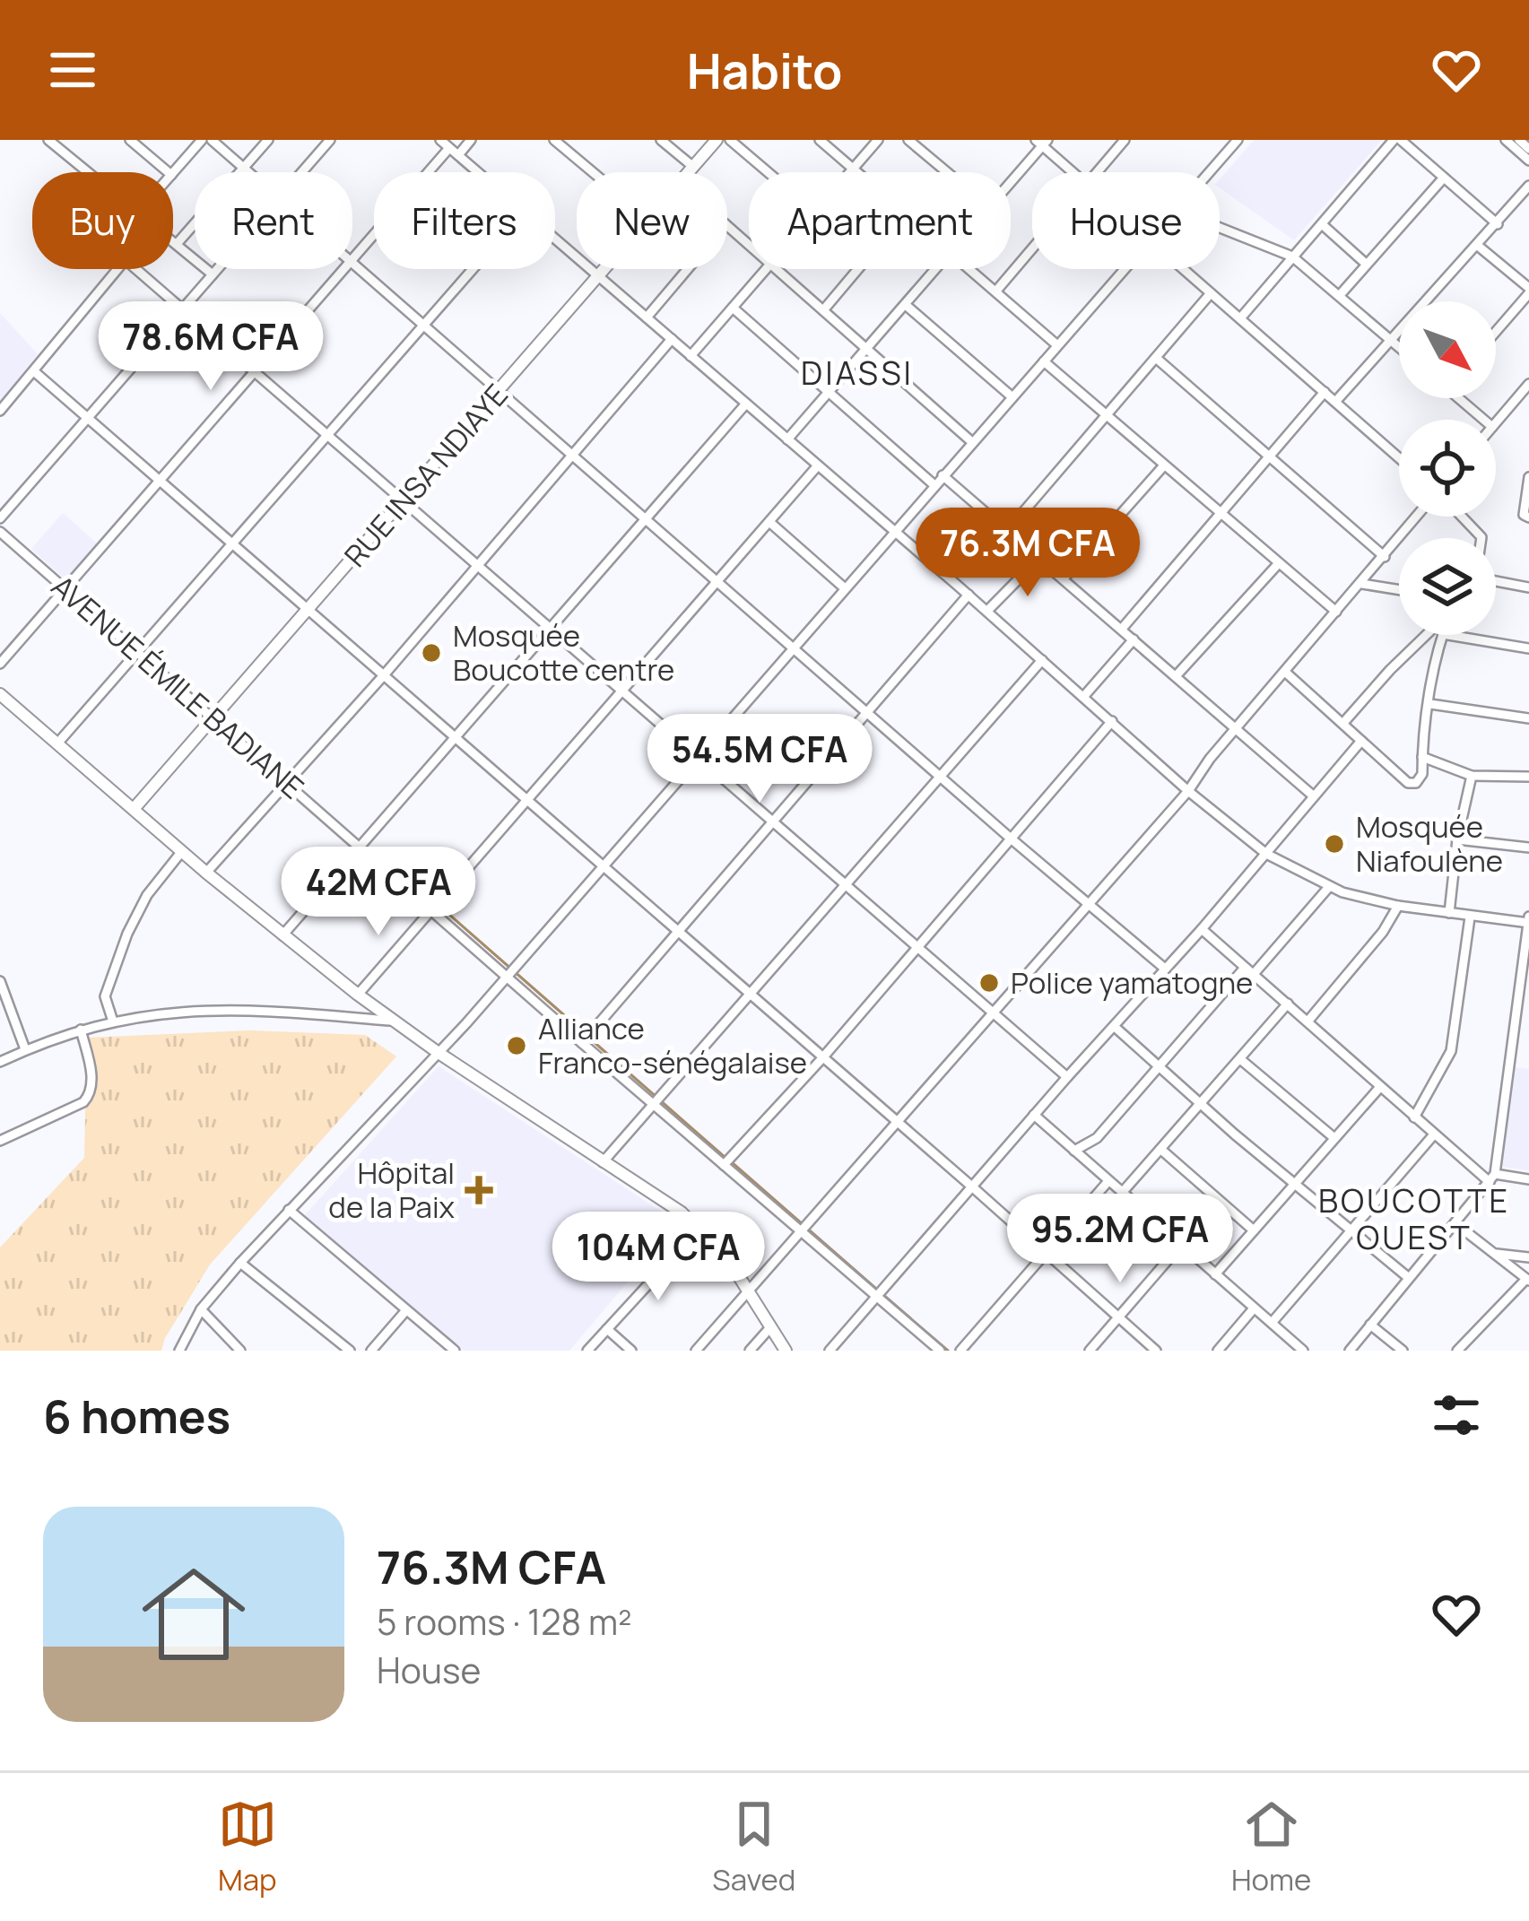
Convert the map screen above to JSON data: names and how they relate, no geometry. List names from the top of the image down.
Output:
{
  "streets": {
    "main road": ["RUE INSA NDIAYE"],
    "street": ["AVENUE ÉMILE BADIANE"]
  },
  "crossings": [
    ["RUE INSA NDIAYE", "AVENUE ÉMILE BADIANE"]
  ],
  "districts": ["DIASSI", "BOUCOTTE OUEST"],
  "places": {
    "other": [
      "Mosquée Boucotte centre",
      "Mosquée Niafoulène",
      "Police yamatogne",
      "Alliance Franco-sénégalaise"
    ],
    "health": ["Hôpital de la Paix"]
  },
  "north": "bottom right",
  "page": {
    "header": "Habito",
    "chip": [
      "Buy",
      "Rent",
      "Filters",
      "New",
      "Apartment",
      "House"
    ],
    "price": [
      "78.6M CFA",
      "76.3M CFA",
      "54.5M CFA",
      "42M CFA",
      "95.2M CFA",
      "104M CFA"
    ],
    "heading": "6 homes",
    "list": [
      {
        "name": "76.3M CFA",
        "note": "5 rooms · 128 m² · House"
      }
    ],
    "tabs": ["Map", "Saved", "Home"]
  }
}
